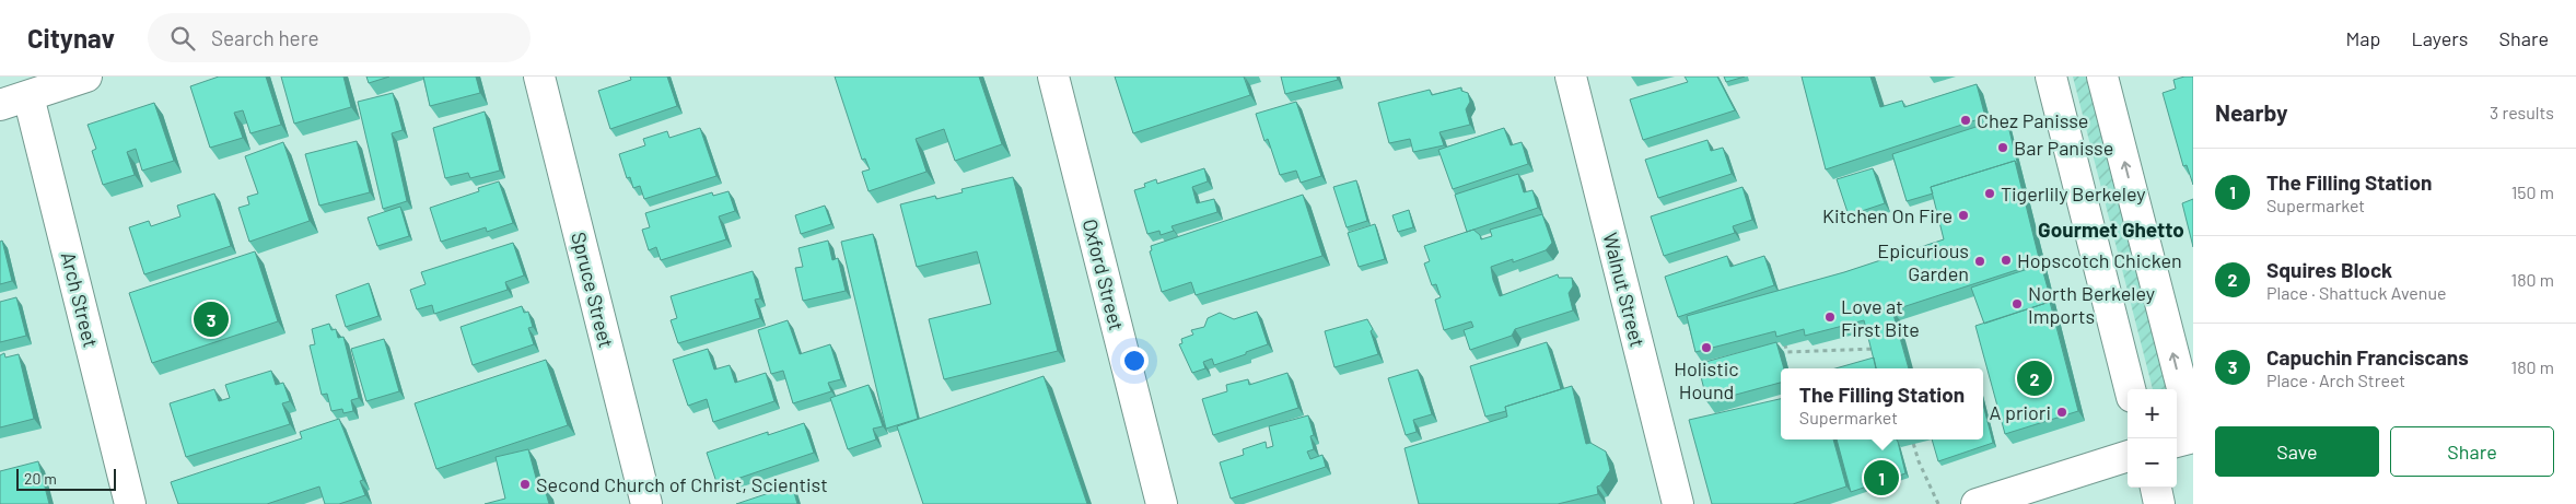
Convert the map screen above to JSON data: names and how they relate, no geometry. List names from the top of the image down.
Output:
{
  "streets": {
    "street": [
      "Oxford Street",
      "Spruce Street",
      "Walnut Street",
      "Arch Street"
    ]
  },
  "districts": ["Gourmet Ghetto"],
  "places": [
    "Chez Panisse",
    "Bar Panisse",
    "Tigerlily Berkeley",
    "Kitchen On Fire",
    "Hopscotch Chicken",
    "Epicurious Garden",
    "North Berkeley Imports",
    "Love at First Bite",
    "Holistic Hound",
    "A priori",
    "Second Church of Christ, Scientist"
  ],
  "scale_bar": "20 m",
  "page": {
    "header": "Citynav",
    "search": "Search here",
    "nav": ["Map", "Layers", "Share"],
    "heading": ["Nearby", "3 results"],
    "list": [
      {
        "mark": "1",
        "name": "The Filling Station",
        "note": "Supermarket",
        "value": "150 m"
      },
      {
        "mark": "2",
        "name": "Squires Block",
        "note": "Place · Shattuck Avenue",
        "value": "180 m"
      },
      {
        "mark": "3",
        "name": "Capuchin Franciscans",
        "note": "Place · Arch Street",
        "value": "180 m"
      }
    ],
    "pins": ["3", "2", "1"],
    "popup": ["The Filling Station", "Supermarket"],
    "map_buttons": ["+", "−"],
    "buttons": ["Save", "Share"],
    "scale": "20 m"
  }
}
